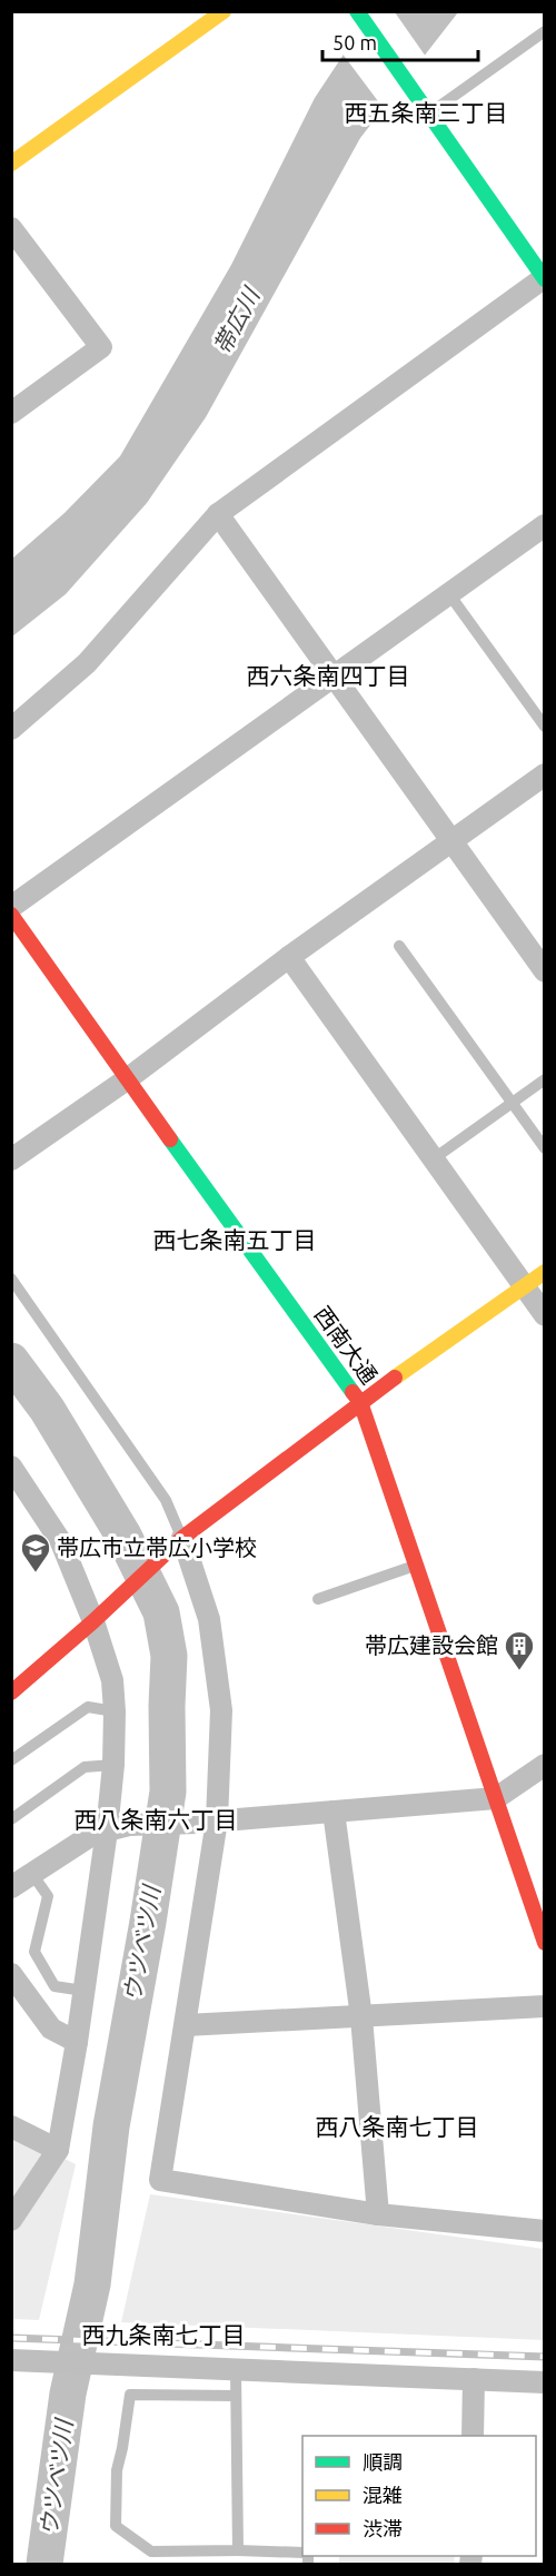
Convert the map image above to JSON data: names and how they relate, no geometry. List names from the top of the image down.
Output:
{
  "streets": {
    "street": ["西南大通"]
  },
  "districts": [
    "西五条南三丁目",
    "西六条南四丁目",
    "西七条南五丁目",
    "西八条南六丁目",
    "西八条南七丁目",
    "西九条南七丁目"
  ],
  "water": ["帯広川", "ウツベツ川"],
  "places": {
    "school or university": ["帯広市立帯広小学校"],
    "building": ["帯広建設会館"]
  },
  "legend": ["順調", "混雑", "渋滞"],
  "scale_bar": "50 m"
}
